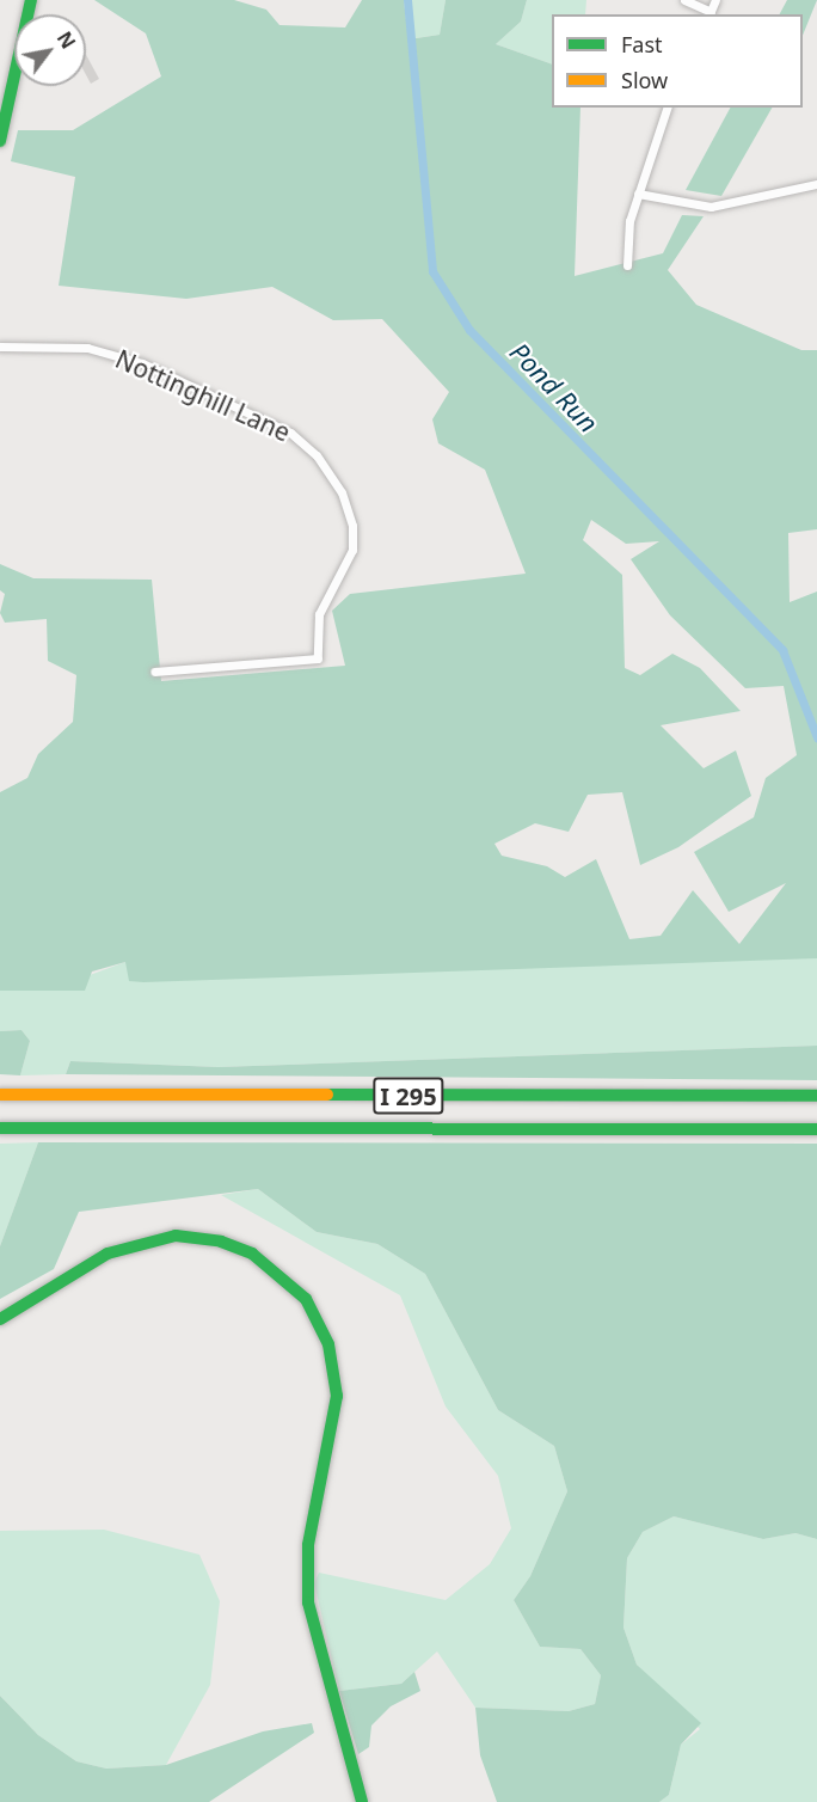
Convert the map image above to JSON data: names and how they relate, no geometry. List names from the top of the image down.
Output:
{
  "streets": {
    "main road": ["I 295"],
    "street": ["Nottinghill Lane"]
  },
  "water": ["Pond Run"],
  "legend": ["Fast", "Slow"],
  "north": "top right"
}
